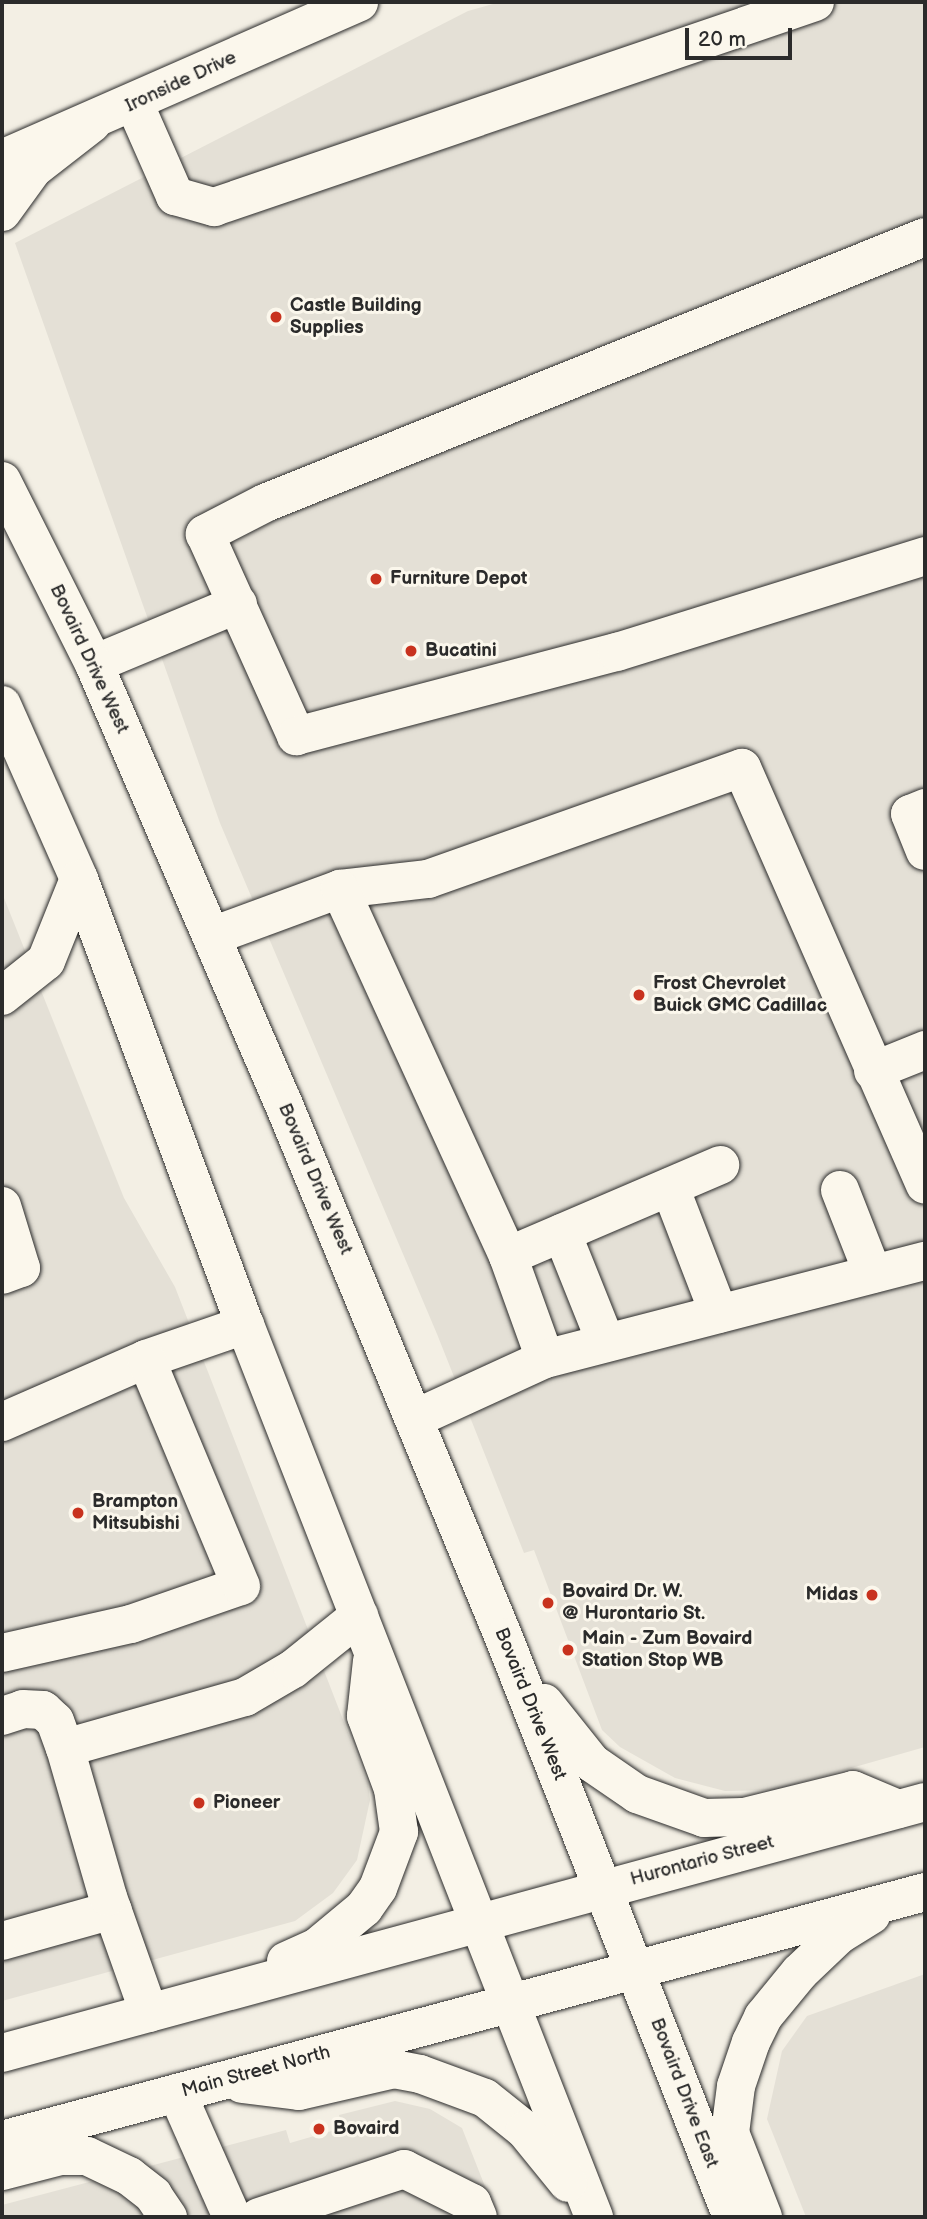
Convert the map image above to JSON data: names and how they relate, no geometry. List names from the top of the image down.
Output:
{
  "streets": {
    "main road": [
      "Ironside Drive",
      "Bovaird Drive West",
      "Hurontario Street",
      "Main Street North",
      "Bovaird Drive East"
    ]
  },
  "crossings": [
    ["Bovaird Drive West", "Hurontario Street"],
    ["Bovaird Drive West", "Bovaird Drive East"]
  ],
  "places": [
    "Castle Building Supplies",
    "Furniture Depot",
    "Bucatini",
    "Frost Chevrolet Buick GMC Cadillac",
    "Brampton Mitsubishi",
    "Midas",
    "Bovaird Dr. W. @ Hurontario St.",
    "Main - Zum Bovaird Station Stop WB",
    "Pioneer",
    "Bovaird"
  ],
  "scale_bar": "20 m"
}
